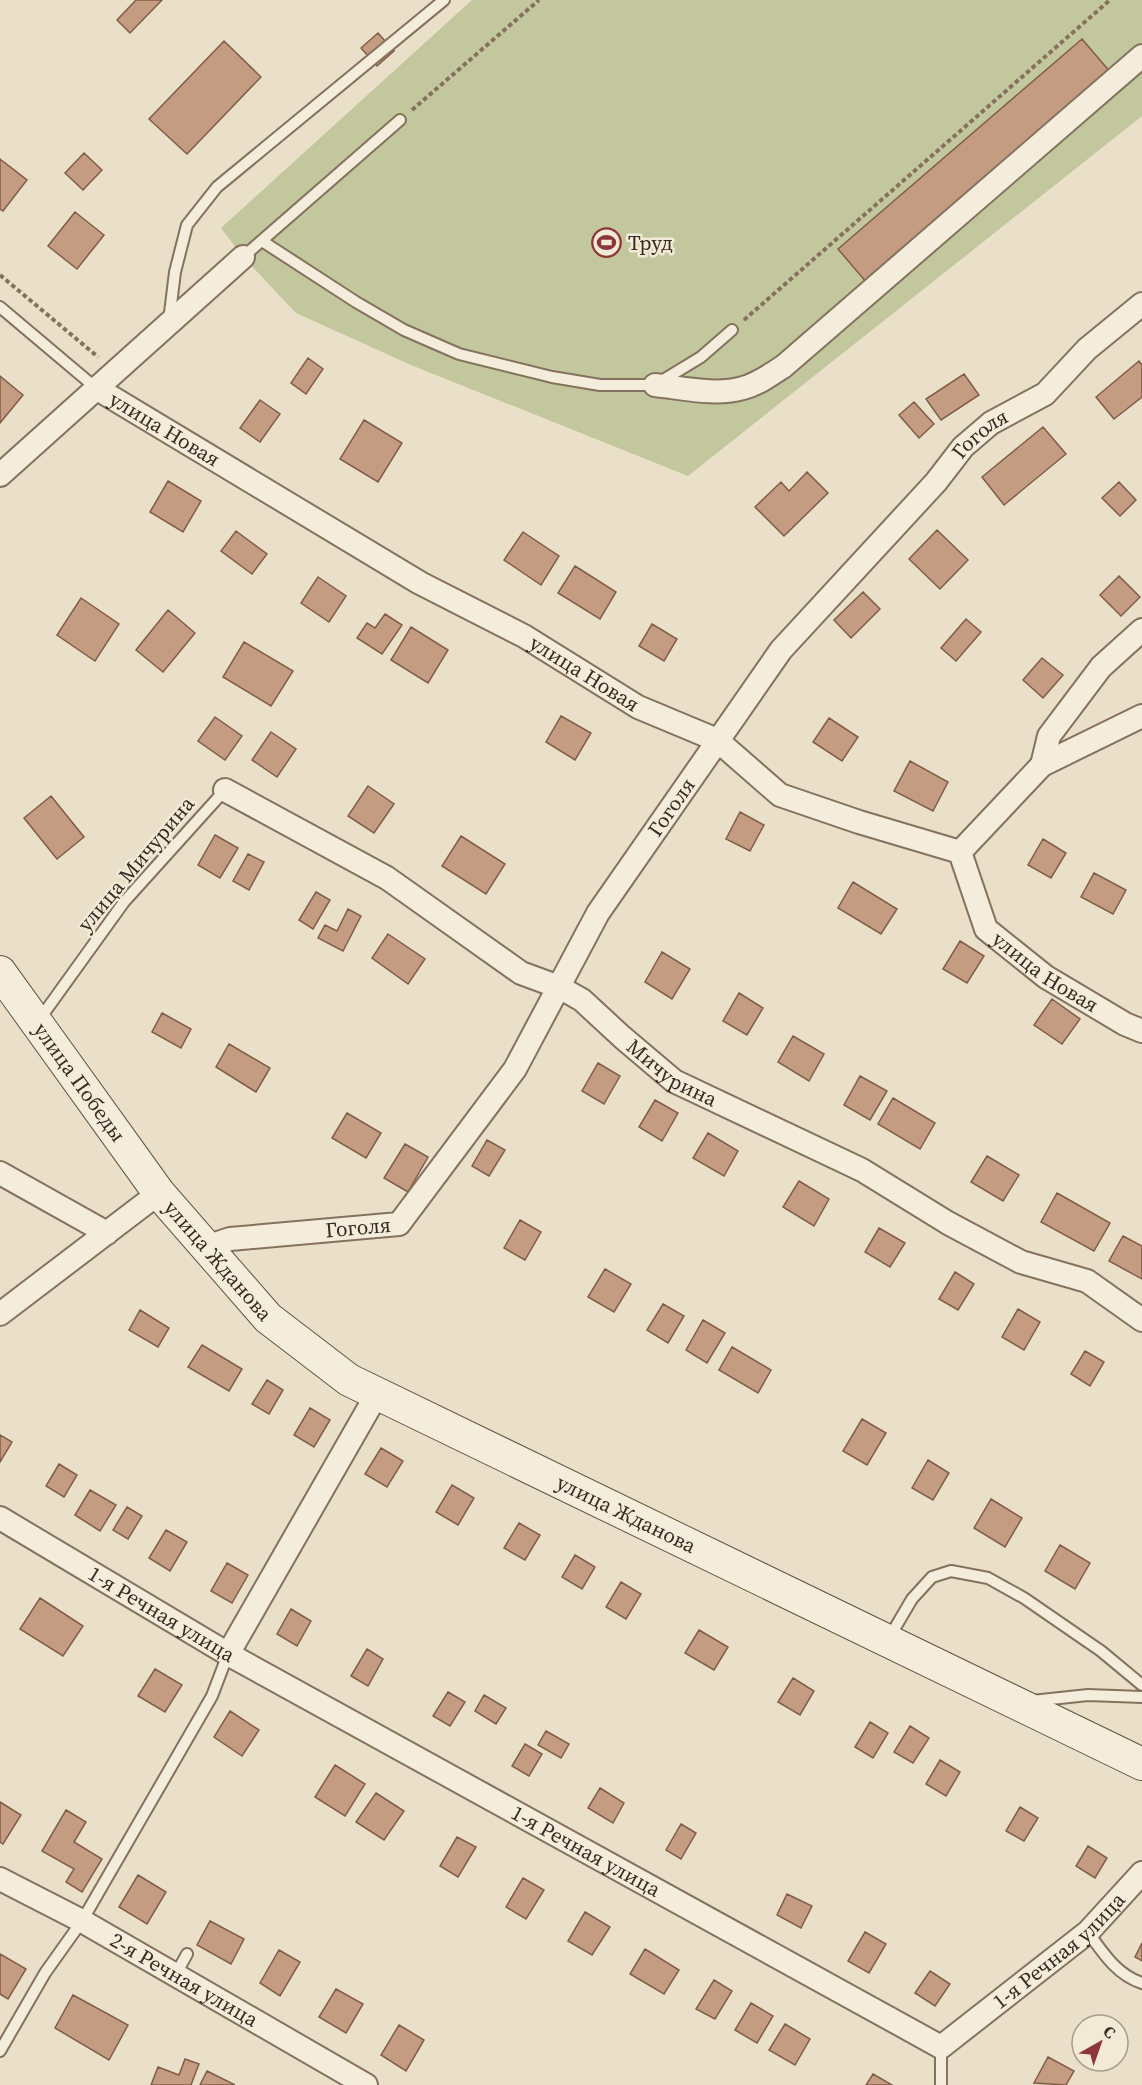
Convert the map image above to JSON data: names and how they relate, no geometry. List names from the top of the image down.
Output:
{
  "streets": {
    "street": [
      "улица Новая",
      "Гоголя",
      "Мичурина",
      "улица Победы",
      "улица Жданова",
      "1-я Речная улица",
      "2-я Речная улица"
    ],
    "lane": ["улица Мичурина"]
  },
  "crossings": [
    ["улица Новая", "Гоголя"],
    ["Гоголя", "Мичурина"],
    ["Гоголя", "улица Жданова"],
    ["улица Мичурина", "Мичурина"],
    ["улица Мичурина", "улица Победы"],
    ["улица Победы", "улица Жданова"]
  ],
  "places": {
    "sports": ["Труд"]
  },
  "north": "top right"
}
